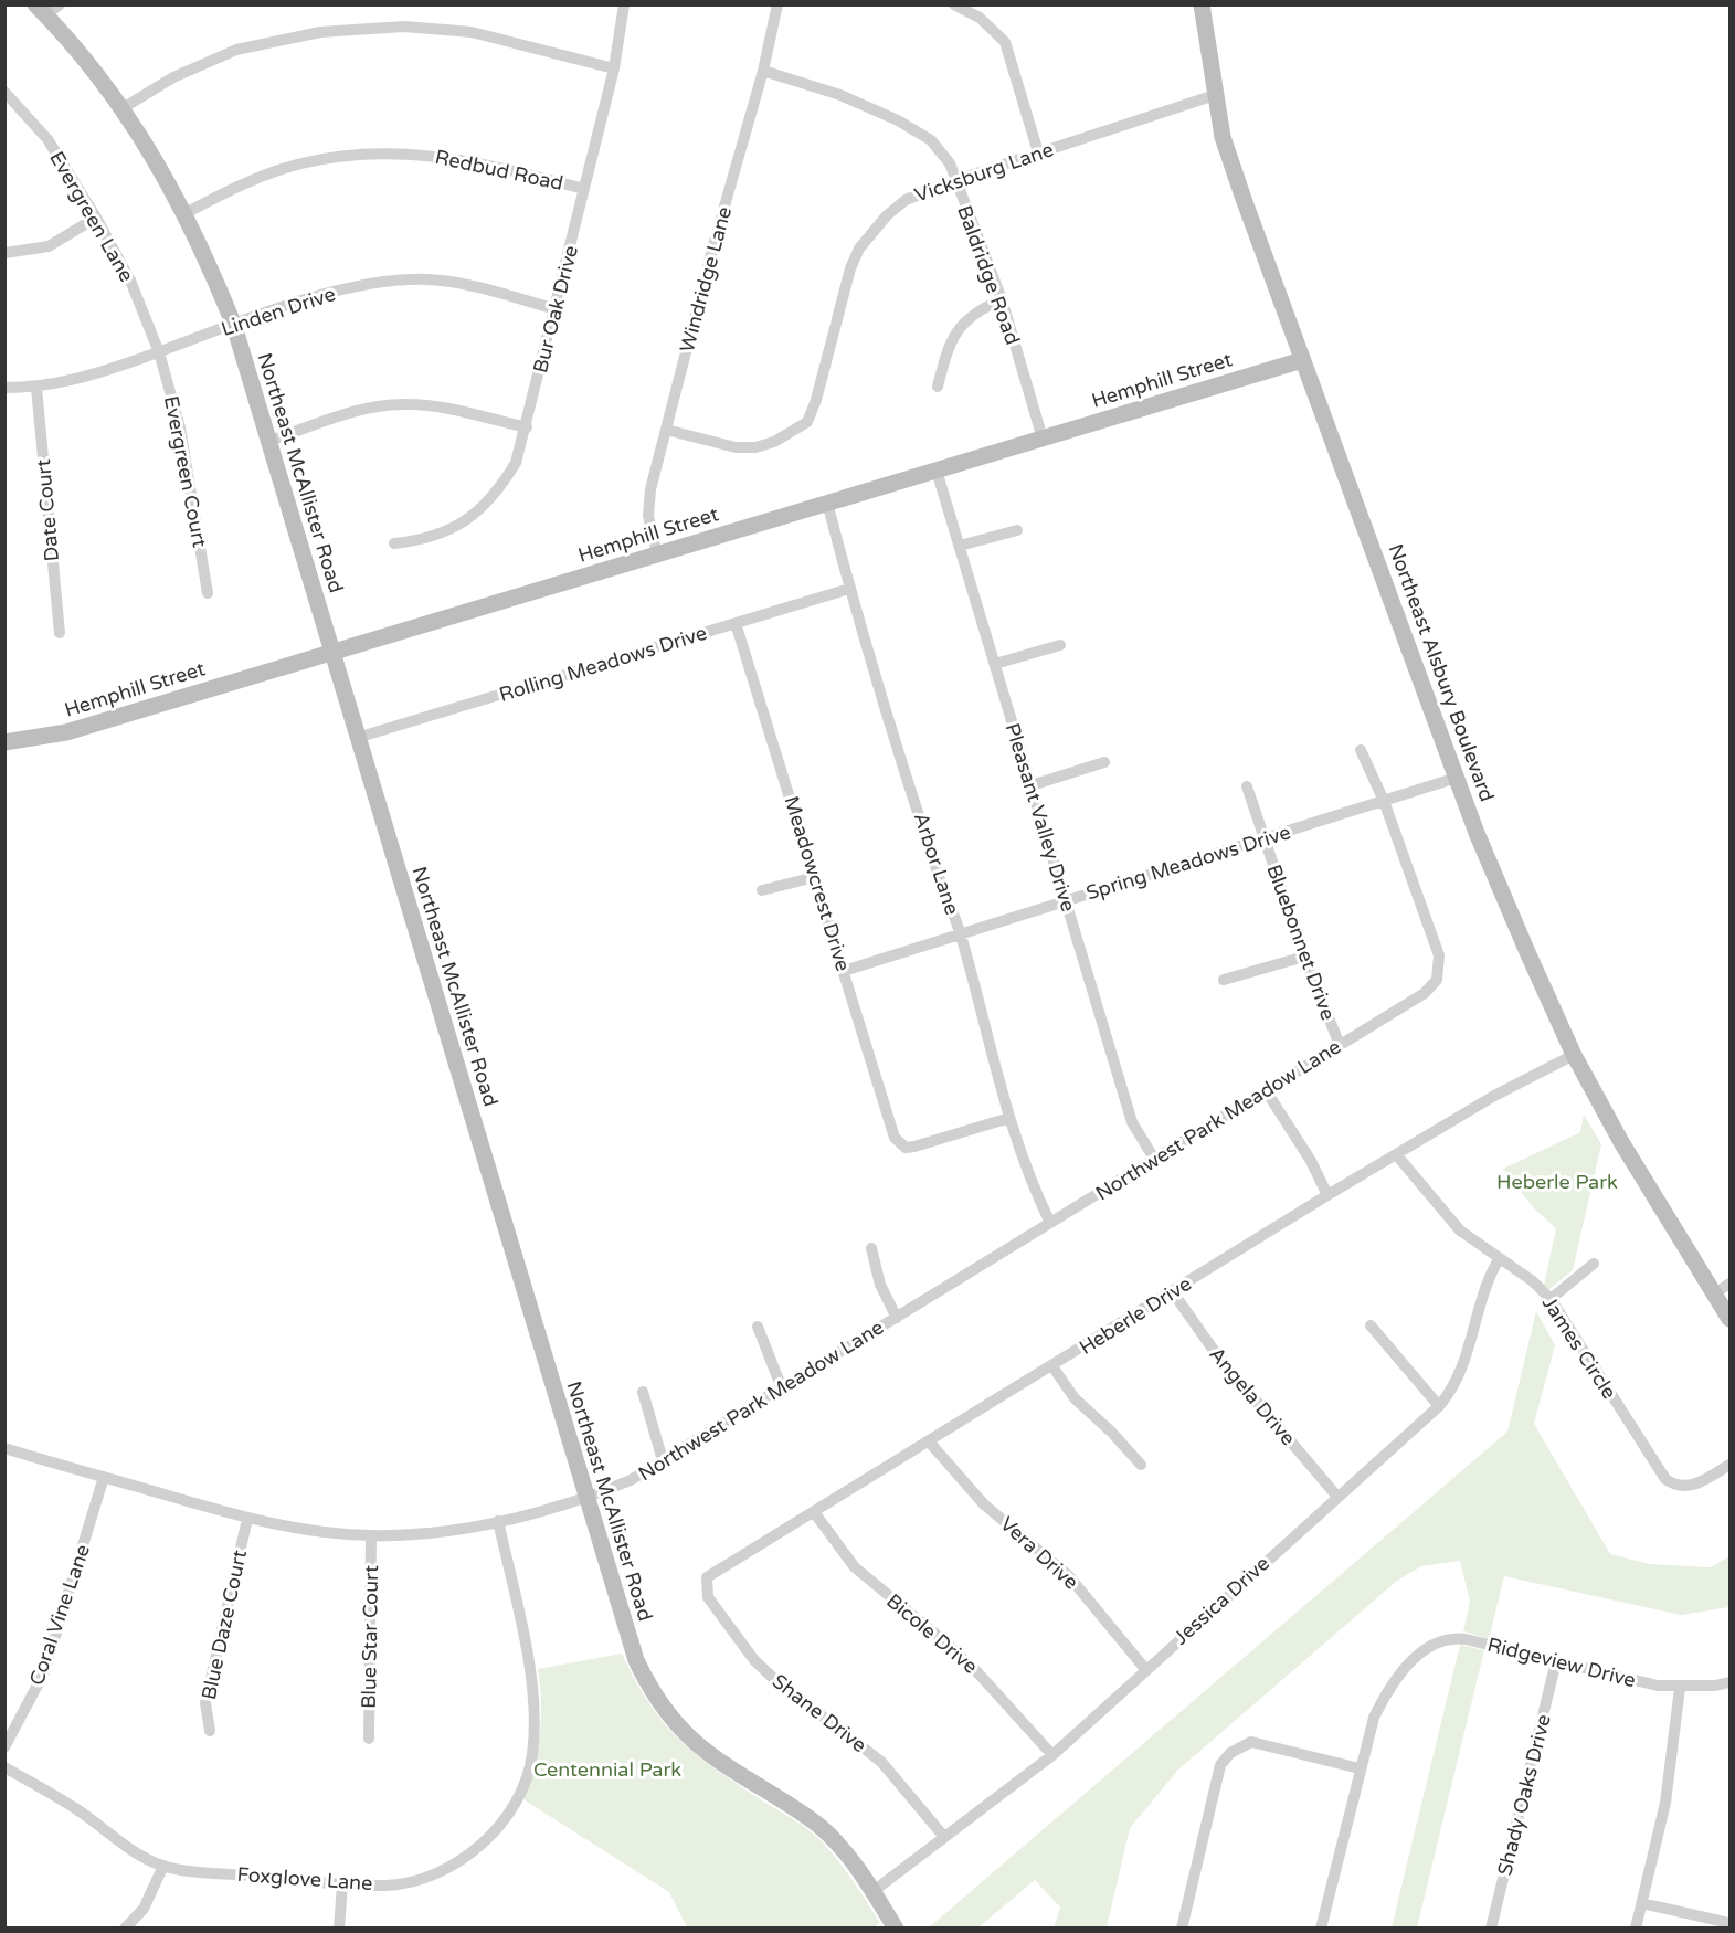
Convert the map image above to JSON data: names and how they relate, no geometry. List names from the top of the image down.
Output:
{
  "streets": {
    "street": [
      "Redbud Road",
      "Vicksburg Lane",
      "Evergreen Lane",
      "Baldridge Road",
      "Windridge Lane",
      "Bur Oak Drive",
      "Linden Drive",
      "Hemphill Street",
      "Evergreen Court",
      "Northeast McAllister Road",
      "Date Court",
      "Rolling Meadows Drive",
      "Northeast Alsbury Boulevard",
      "Pleasant Valley Drive",
      "Spring Meadows Drive",
      "Arbor Lane",
      "Meadowcrest Drive",
      "Bluebonnet Drive",
      "Northwest Park Meadow Lane",
      "Heberle Drive",
      "James Circle",
      "Angela Drive",
      "Vera Drive",
      "Jessica Drive",
      "Coral Vine Lane",
      "Blue Daze Court",
      "Bicole Drive",
      "Blue Star Court",
      "Ridgeview Drive",
      "Shane Drive",
      "Shady Oaks Drive",
      "Foxglove Lane"
    ]
  },
  "crossings": [
    ["Redbud Road", "Bur Oak Drive"],
    ["Redbud Road", "Northeast McAllister Road"],
    ["Vicksburg Lane", "Baldridge Road"],
    ["Vicksburg Lane", "Windridge Lane"],
    ["Vicksburg Lane", "Northeast Alsbury Boulevard"],
    ["Evergreen Lane", "Linden Drive"],
    ["Evergreen Lane", "Evergreen Court"],
    ["Baldridge Road", "Windridge Lane"],
    ["Baldridge Road", "Hemphill Street"],
    ["Windridge Lane", "Hemphill Street"],
    ["Bur Oak Drive", "Linden Drive"],
    ["Linden Drive", "Evergreen Court"],
    ["Linden Drive", "Northeast McAllister Road"],
    ["Linden Drive", "Date Court"],
    ["Hemphill Street", "Northeast McAllister Road"],
    ["Hemphill Street", "Northeast Alsbury Boulevard"],
    ["Hemphill Street", "Pleasant Valley Drive"],
    ["Hemphill Street", "Arbor Lane"],
    ["Northeast McAllister Road", "Rolling Meadows Drive"],
    ["Northeast McAllister Road", "Northwest Park Meadow Lane"],
    ["Northeast McAllister Road", "Jessica Drive"],
    ["Rolling Meadows Drive", "Arbor Lane"],
    ["Rolling Meadows Drive", "Meadowcrest Drive"],
    ["Northeast Alsbury Boulevard", "Spring Meadows Drive"],
    ["Northeast Alsbury Boulevard", "Heberle Drive"],
    ["Pleasant Valley Drive", "Spring Meadows Drive"],
    ["Pleasant Valley Drive", "Northwest Park Meadow Lane"],
    ["Spring Meadows Drive", "Arbor Lane"],
    ["Spring Meadows Drive", "Meadowcrest Drive"],
    ["Spring Meadows Drive", "Bluebonnet Drive"],
    ["Spring Meadows Drive", "Northwest Park Meadow Lane"],
    ["Arbor Lane", "Meadowcrest Drive"],
    ["Arbor Lane", "Northwest Park Meadow Lane"],
    ["Bluebonnet Drive", "Northwest Park Meadow Lane"],
    ["Northwest Park Meadow Lane", "Coral Vine Lane"],
    ["Northwest Park Meadow Lane", "Blue Daze Court"],
    ["Northwest Park Meadow Lane", "Blue Star Court"],
    ["Northwest Park Meadow Lane", "Foxglove Lane"],
    ["Heberle Drive", "James Circle"],
    ["Heberle Drive", "Angela Drive"],
    ["Heberle Drive", "Vera Drive"],
    ["Heberle Drive", "Bicole Drive"],
    ["Heberle Drive", "Shane Drive"],
    ["James Circle", "Jessica Drive"],
    ["Angela Drive", "Jessica Drive"],
    ["Vera Drive", "Jessica Drive"],
    ["Jessica Drive", "Bicole Drive"],
    ["Jessica Drive", "Shane Drive"],
    ["Ridgeview Drive", "Shady Oaks Drive"]
  ],
  "parks": ["Heberle Park", "Centennial Park"]
}
